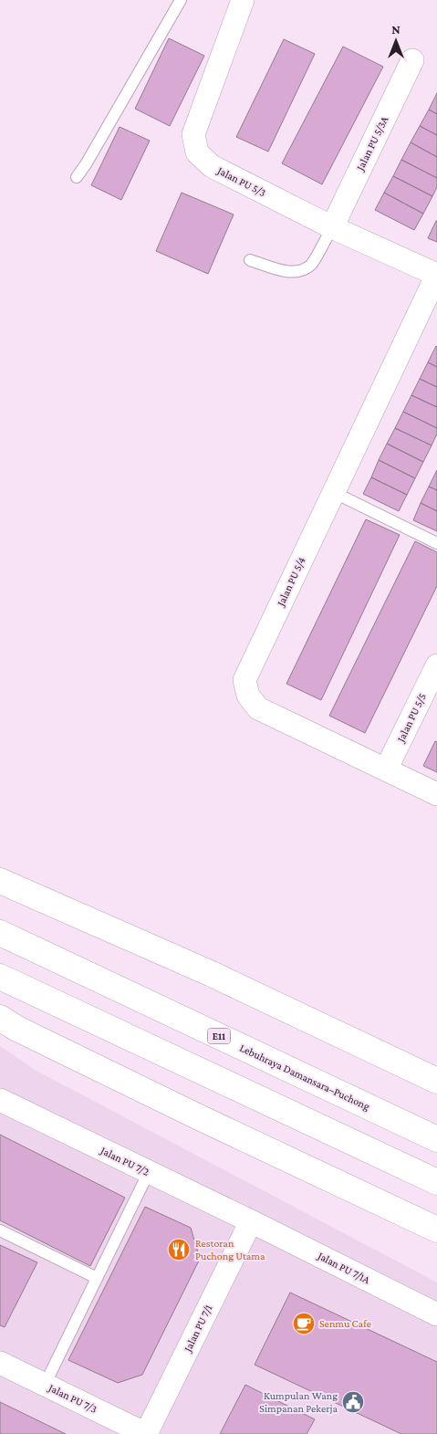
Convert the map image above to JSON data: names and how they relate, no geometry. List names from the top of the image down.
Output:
{
  "streets": {
    "highway": ["E11", "Lebuhraya Damansara–Puchong"],
    "street": [
      "Jalan PU 5/3A",
      "Jalan PU 5/3",
      "Jalan PU 5/4",
      "Jalan PU 5/5",
      "Jalan PU 7/2",
      "Jalan PU 7/1A",
      "Jalan PU 7/1",
      "Jalan PU 7/3"
    ]
  },
  "crossings": [
    ["Jalan PU 5/3A", "Jalan PU 5/3"],
    ["Jalan PU 5/3", "Jalan PU 5/4"],
    ["Jalan PU 5/4", "Jalan PU 5/5"],
    ["Jalan PU 7/2", "Jalan PU 7/1A"],
    ["Jalan PU 7/2", "Jalan PU 7/1"],
    ["Jalan PU 7/1A", "Jalan PU 7/1"],
    ["Jalan PU 7/1", "Jalan PU 7/3"]
  ],
  "places": {
    "restaurant": ["Restoran Puchong Utama"],
    "cafe": ["Senmu Cafe"],
    "public building": ["Kumpulan Wang Simpanan Pekerja"]
  },
  "north": "top"
}
